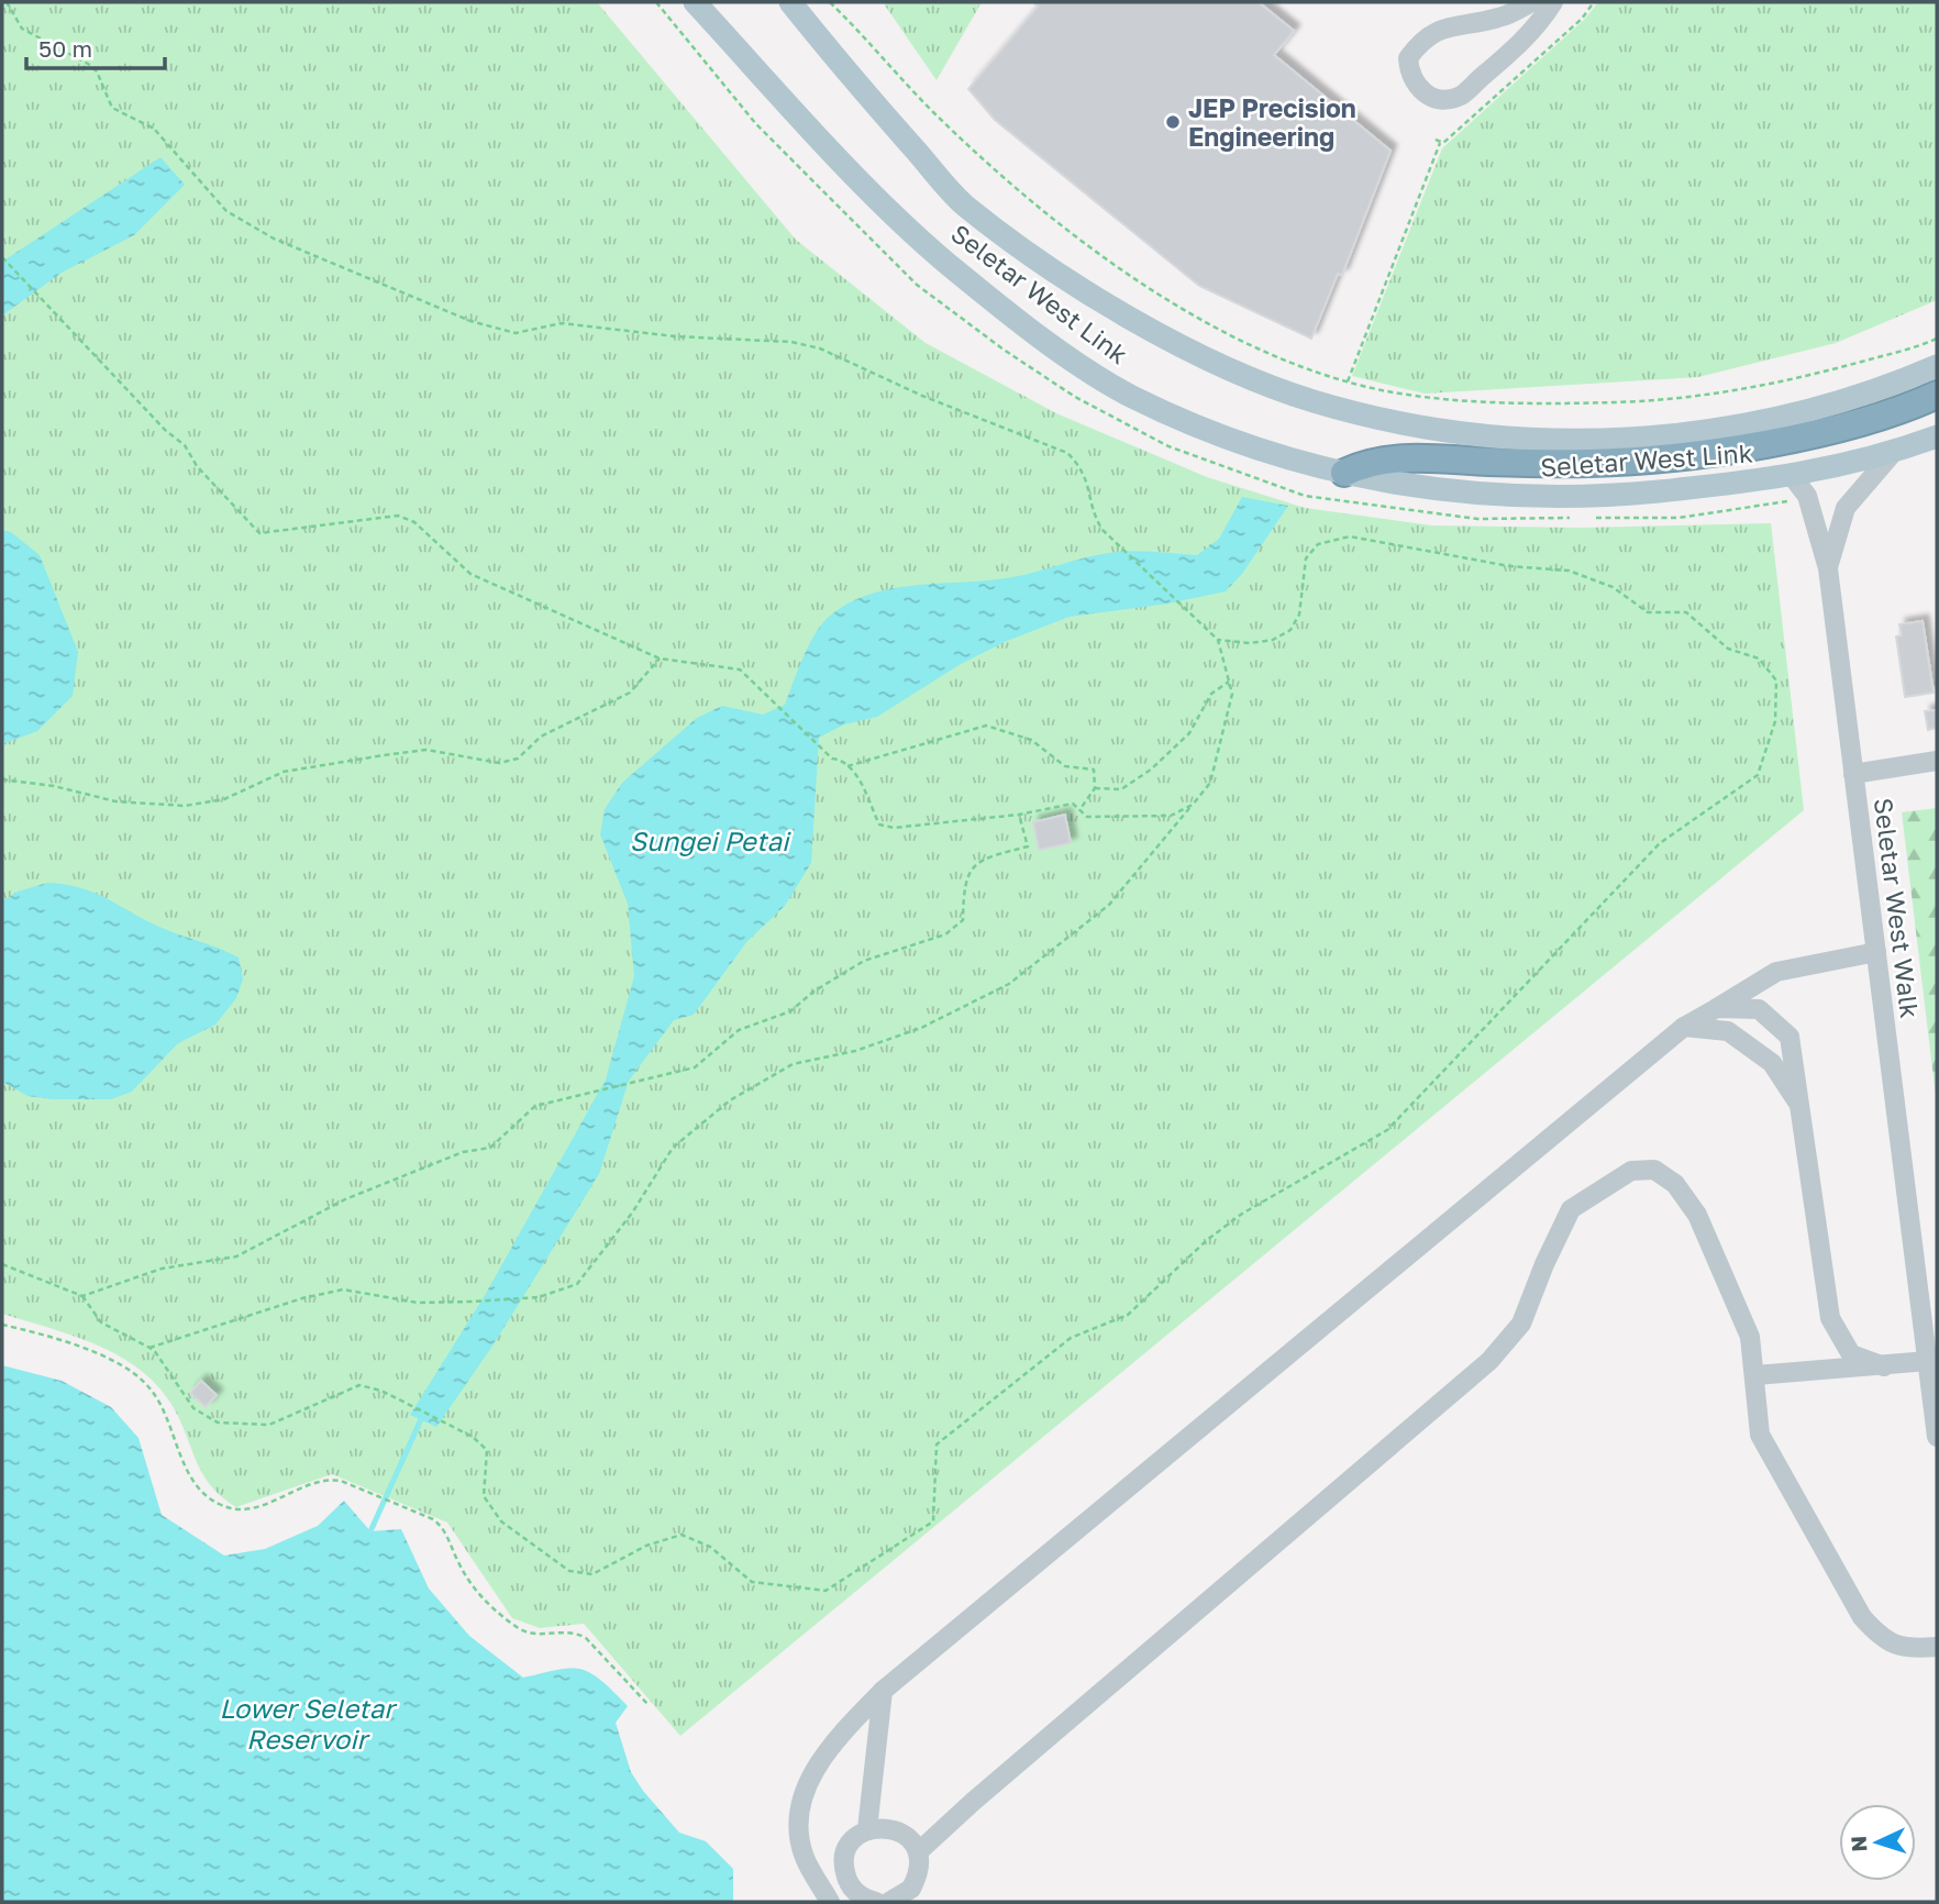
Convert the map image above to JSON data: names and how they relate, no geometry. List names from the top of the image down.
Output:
{
  "streets": {
    "main road": ["Seletar West Link"],
    "street": ["Seletar West Walk"]
  },
  "crossings": [
    ["Seletar West Link", "Seletar West Walk"]
  ],
  "water": ["Sungei Petai", "Lower Seletar Reservoir"],
  "places": ["JEP Precision Engineering"],
  "scale_bar": "50 m",
  "north": "left"
}
